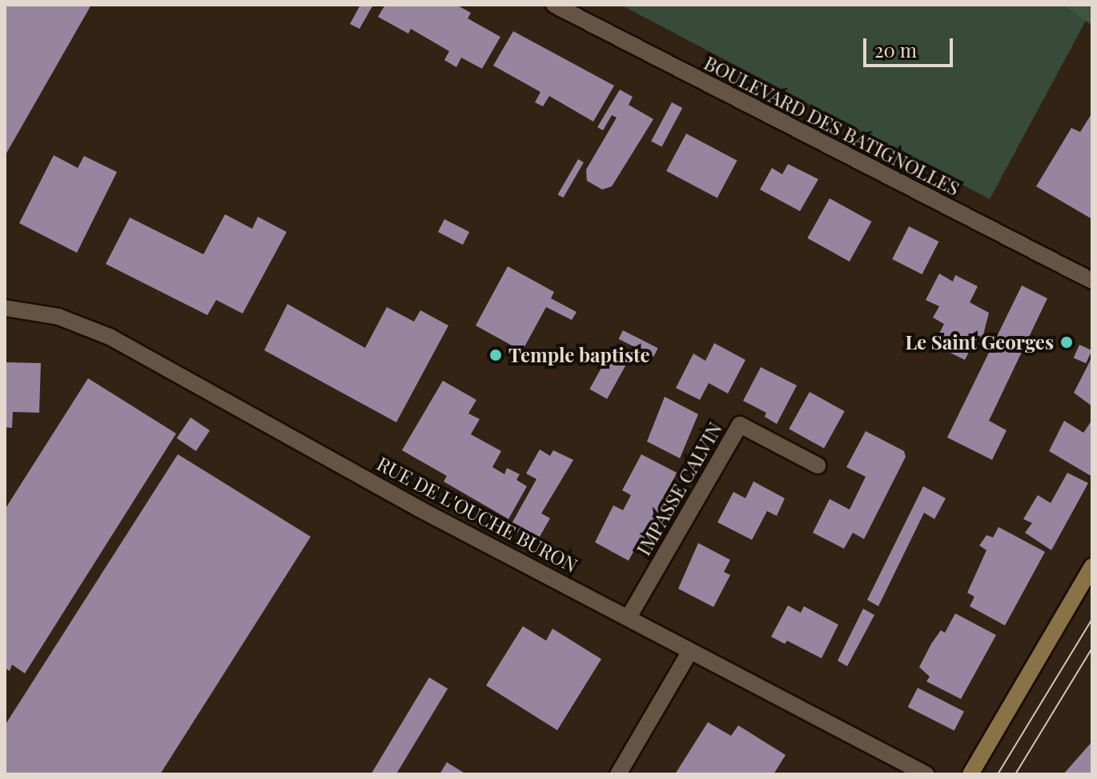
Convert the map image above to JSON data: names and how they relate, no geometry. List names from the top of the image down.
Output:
{
  "streets": {
    "street": ["BOULEVARD DES BATIGNOLLES", "IMPASSE CALVIN", "RUE DE L'OUCHE BURON"]
  },
  "crossings": [
    ["IMPASSE CALVIN", "RUE DE L'OUCHE BURON"]
  ],
  "places": ["Le Saint Georges", "Temple baptiste"],
  "scale_bar": "20 m"
}
